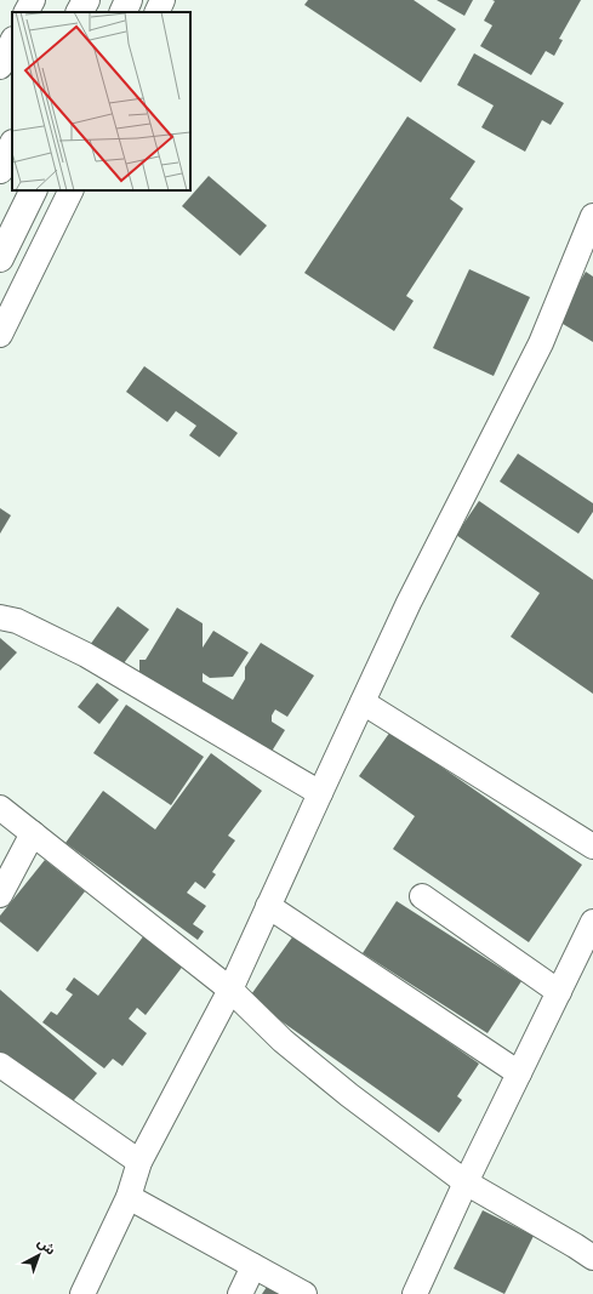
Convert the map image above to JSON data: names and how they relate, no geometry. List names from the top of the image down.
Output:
{
  "north": "top right"
}
